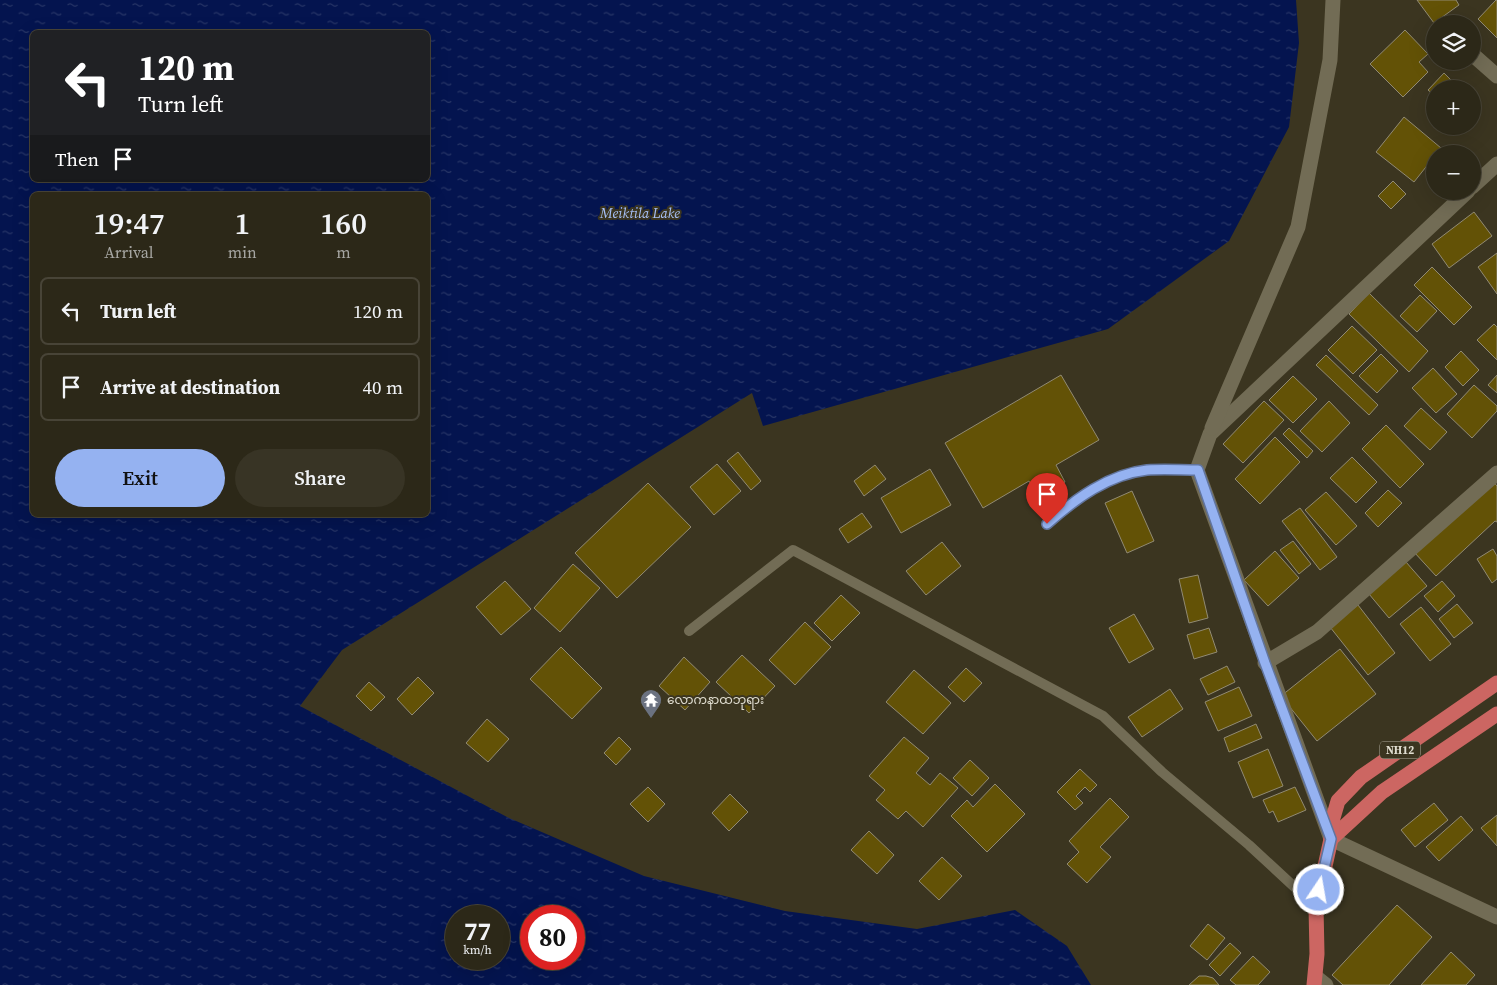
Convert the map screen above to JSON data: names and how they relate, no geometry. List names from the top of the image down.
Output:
{
  "streets": {
    "highway": ["NH12"]
  },
  "water": ["Meiktila Lake"],
  "places": {
    "temple": ["လောကနာထဘုရား"]
  },
  "page": {
    "map_buttons": ["+", "−"],
    "turn": ["120 m", "Turn left"],
    "then": "Then",
    "eta": [
      "19:47",
      "Arrival",
      "1",
      "min",
      "160",
      "m"
    ],
    "list": [
      {
        "name": "Turn left",
        "value": "120 m"
      },
      {
        "name": "Arrive at destination",
        "value": "40 m"
      }
    ],
    "buttons": ["Exit", "Share"],
    "speed": "77 km/h",
    "limit": "80"
  }
}
